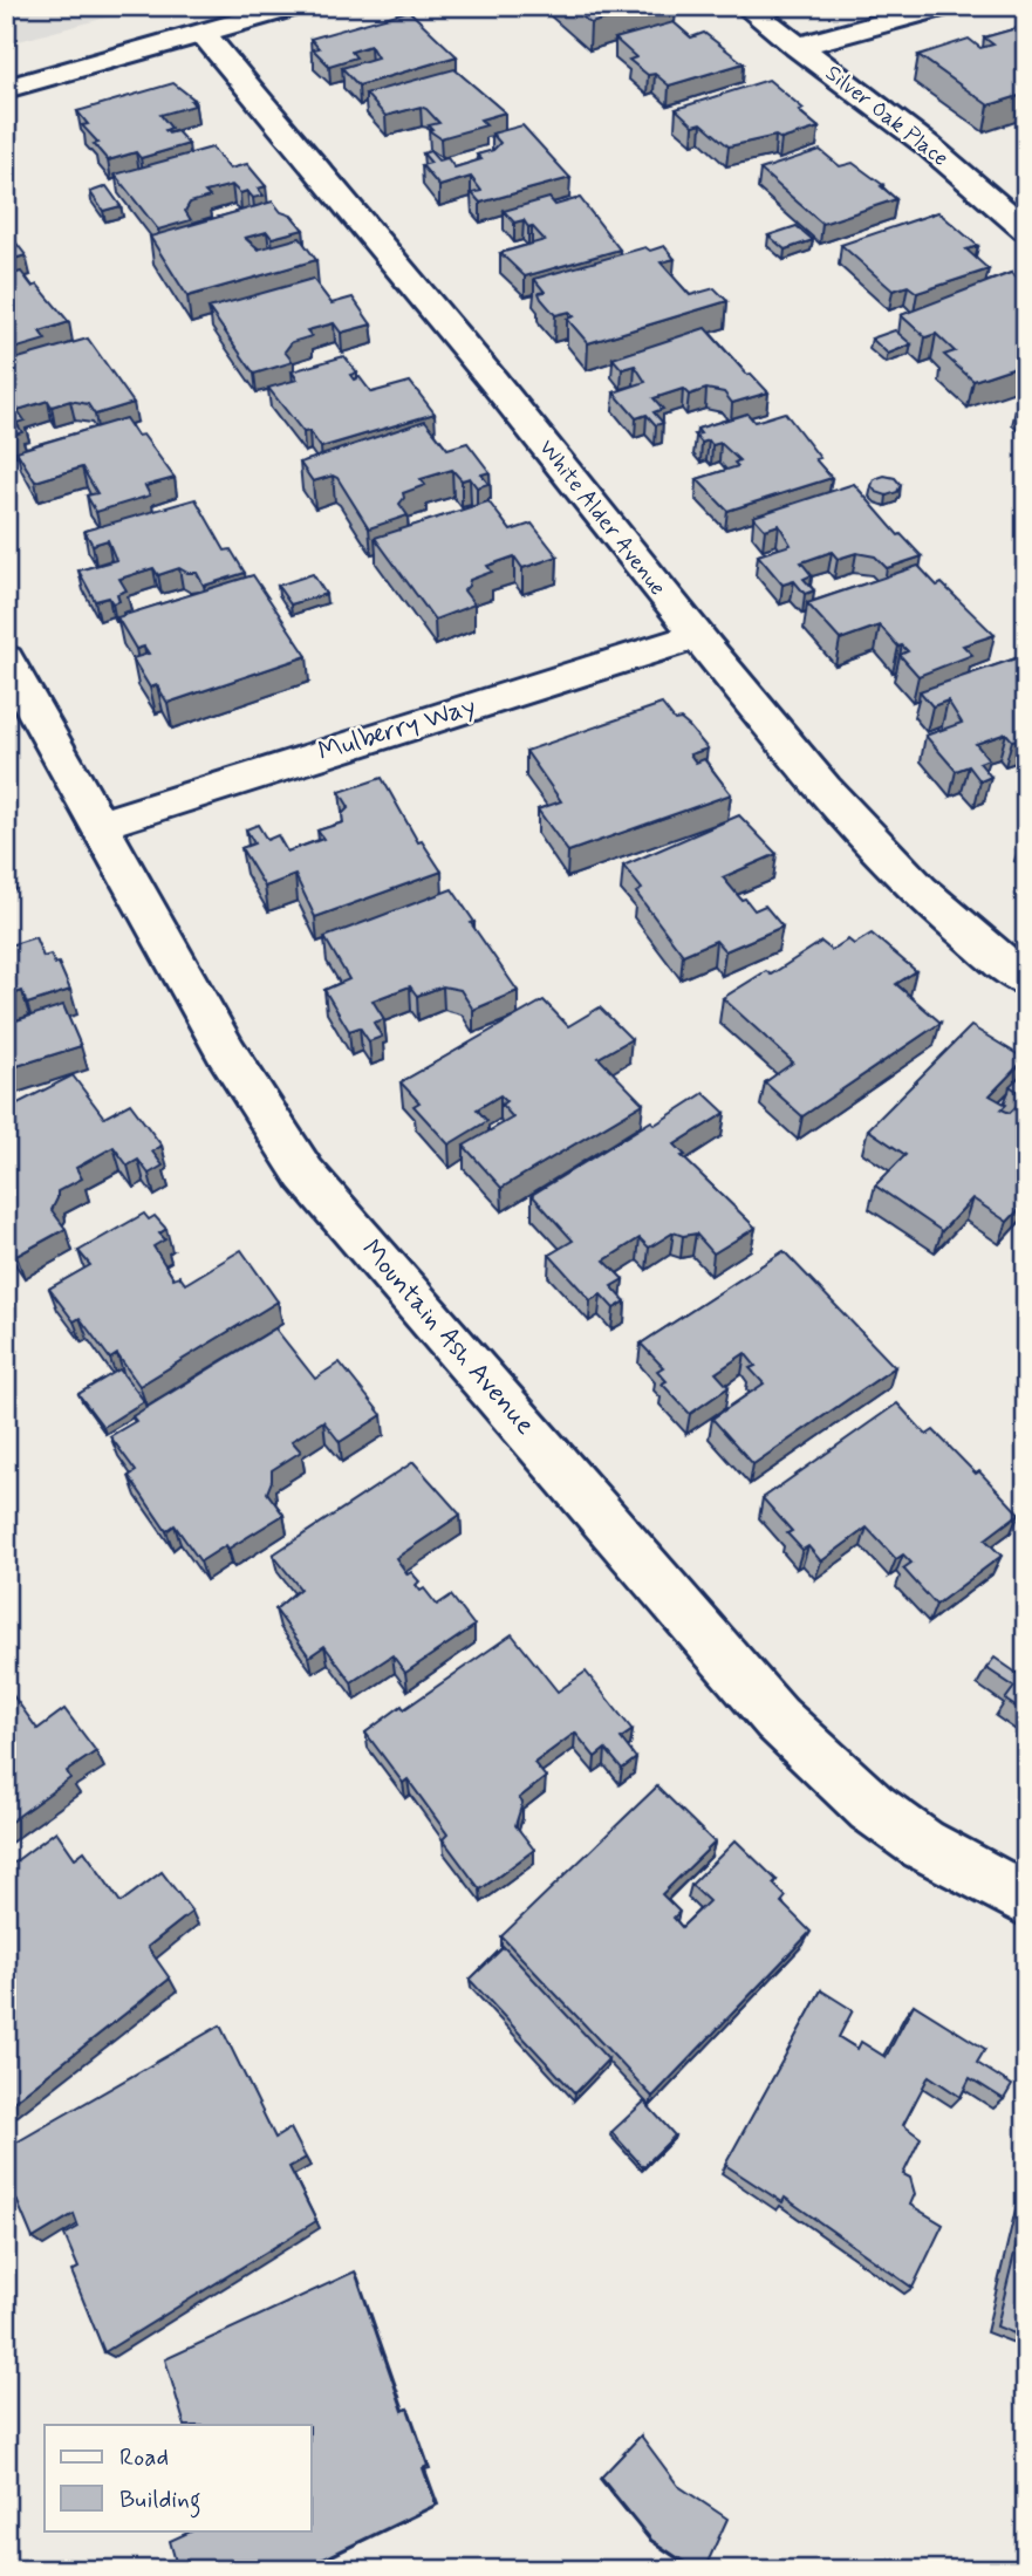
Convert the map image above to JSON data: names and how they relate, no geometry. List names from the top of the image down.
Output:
{
  "streets": {
    "street": [
      "Silver Oak Place",
      "White Alder Avenue",
      "Mulberry Way",
      "Mountain Ash Avenue"
    ]
  },
  "crossings": [
    ["White Alder Avenue", "Mulberry Way"],
    ["Mulberry Way", "Mountain Ash Avenue"]
  ],
  "legend": ["Road", "Building"]
}
